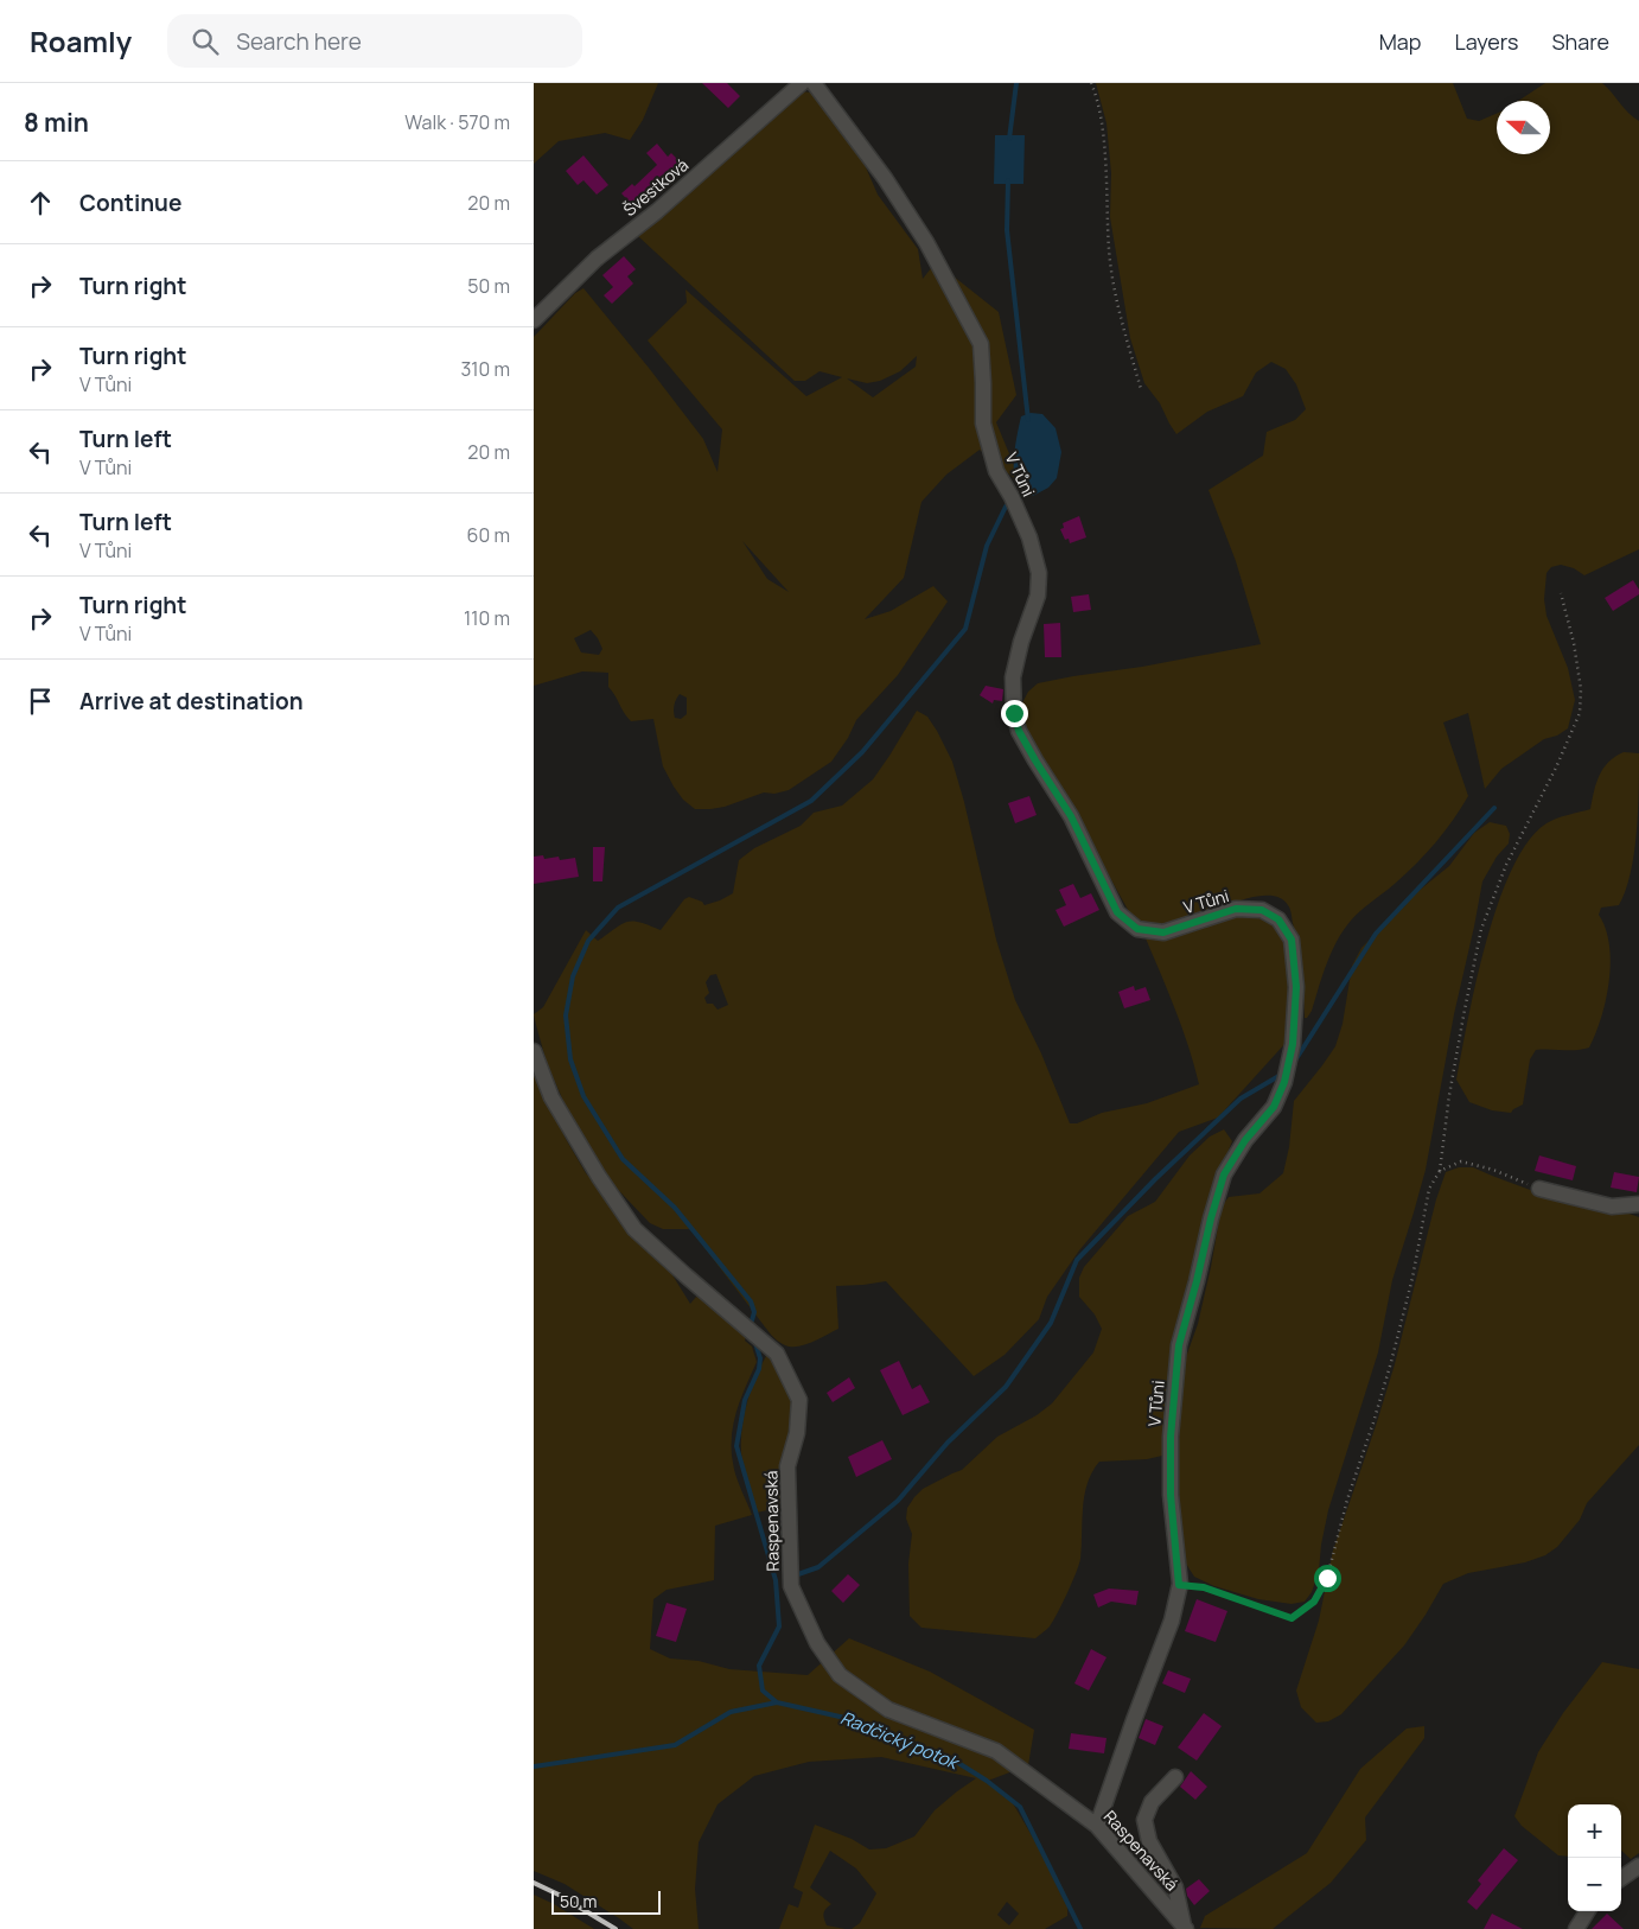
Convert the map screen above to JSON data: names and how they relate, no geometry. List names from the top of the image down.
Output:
{
  "streets": {
    "street": ["Švestková", "V Tůni", "Raspenavská"]
  },
  "crossings": [
    ["V Tůni", "Raspenavská"]
  ],
  "water": ["Radčický potok"],
  "scale_bar": "50 m",
  "north": "left",
  "page": {
    "header": "Roamly",
    "search": "Search here",
    "nav": ["Map", "Layers", "Share"],
    "heading": ["8 min", "Walk · 570 m"],
    "list": [
      ["Continue", "20 m"],
      ["Turn right", "50 m"],
      ["Turn right", "V Tůni", "310 m"],
      ["Turn left", "V Tůni", "20 m"],
      ["Turn left", "V Tůni", "60 m"],
      ["Turn right", "V Tůni", "110 m"],
      "Arrive at destination"
    ],
    "map_buttons": ["+", "−"],
    "scale": "50 m"
  }
}
